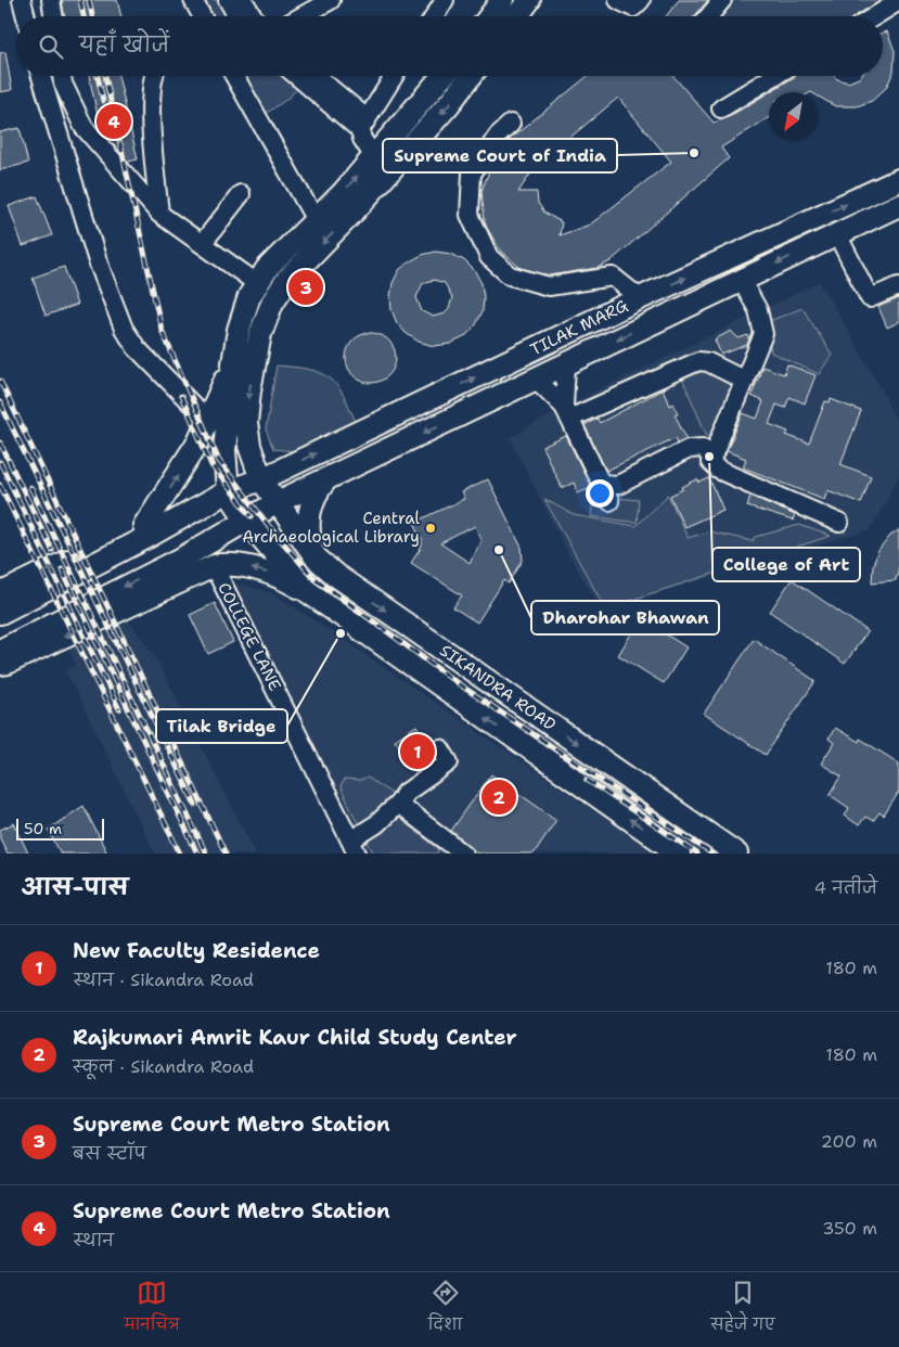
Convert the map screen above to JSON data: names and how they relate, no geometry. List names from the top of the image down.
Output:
{
  "streets": {
    "main road": ["TILAK MARG", "SIKANDRA ROAD"],
    "street": ["COLLEGE LANE"]
  },
  "crossings": [
    ["TILAK MARG", "SIKANDRA ROAD"]
  ],
  "places": [
    "Supreme Court of India",
    "College of Art",
    "Central Archaeological Library",
    "Dharohar Bhawan",
    "Tilak Bridge"
  ],
  "scale_bar": "50 m",
  "north": "bottom left",
  "page": {
    "search": "यहाँ खोजें",
    "pins": [
      "4",
      "3",
      "1",
      "2"
    ],
    "scale": "50 m",
    "heading": ["आस-पास", "4 नतीजे"],
    "list": [
      {
        "mark": "1",
        "name": "New Faculty Residence",
        "note": "स्थान · Sikandra Road",
        "value": "180 m"
      },
      {
        "mark": "2",
        "name": "Rajkumari Amrit Kaur Child Study Center",
        "note": "स्कूल · Sikandra Road",
        "value": "180 m"
      },
      {
        "mark": "3",
        "name": "Supreme Court‌ Metro Station",
        "note": "बस स्टॉप",
        "value": "200 m"
      },
      {
        "mark": "4",
        "name": "Supreme Court Metro Station",
        "note": "स्थान",
        "value": "350 m"
      }
    ],
    "nav": ["मानचित्र", "दिशा", "सहेजे गए"]
  }
}
